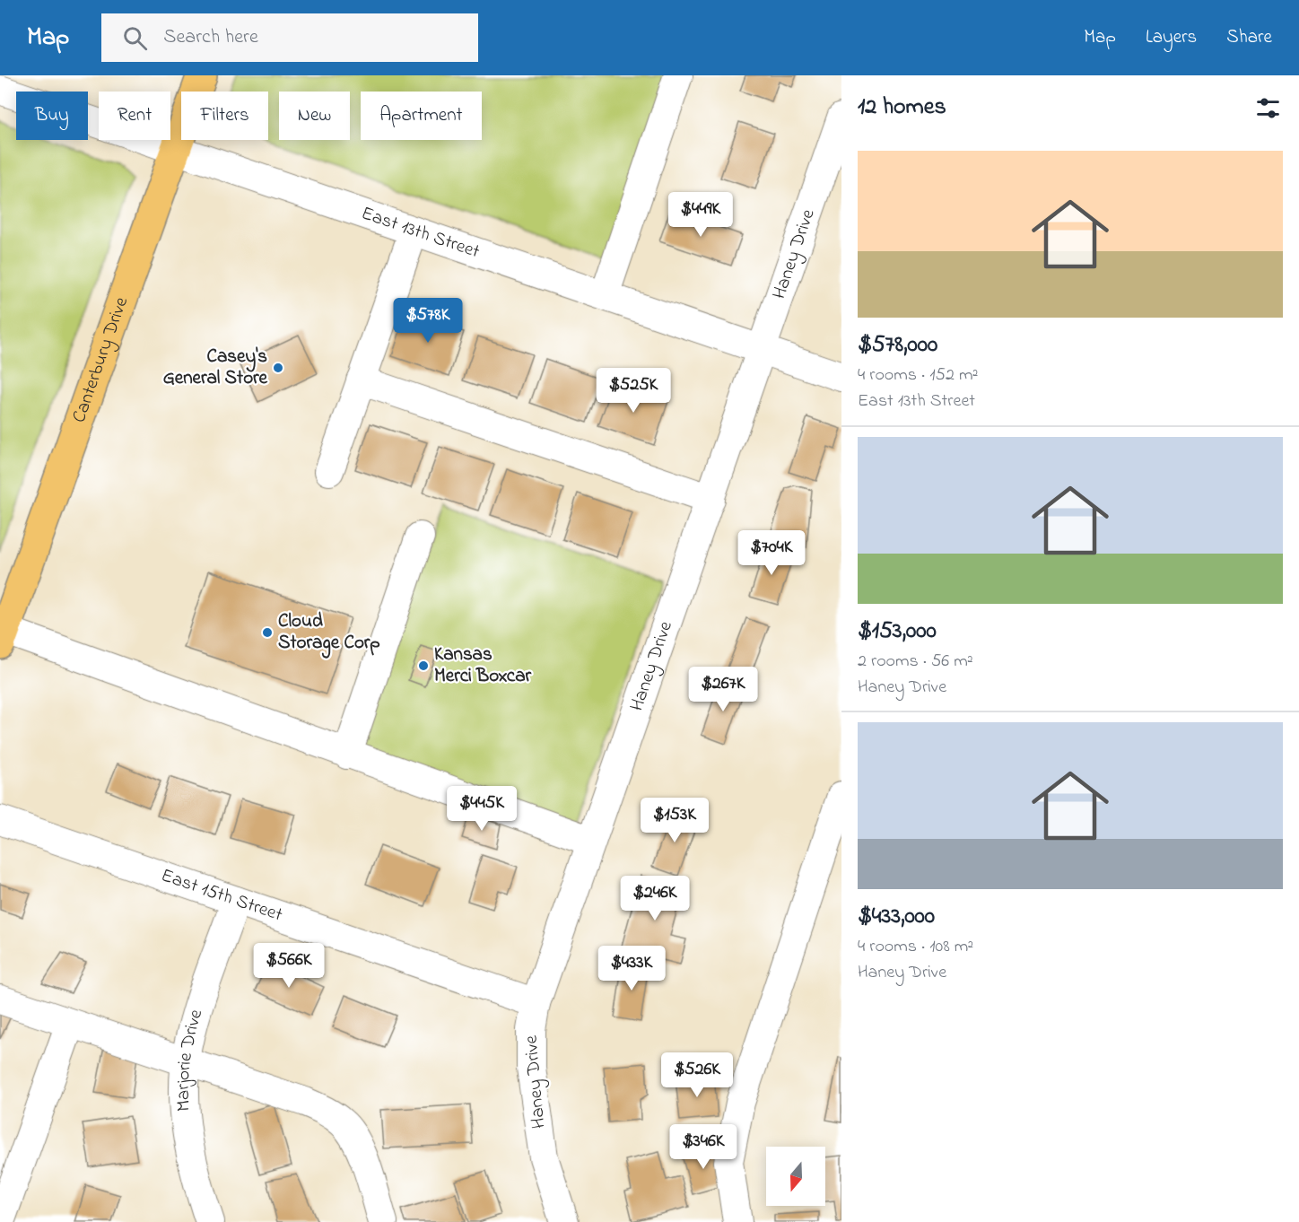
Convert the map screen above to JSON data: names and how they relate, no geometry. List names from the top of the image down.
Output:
{
  "streets": {
    "main road": ["Canterbury Drive"],
    "street": [
      "East 13th Street",
      "Haney Drive",
      "East 15th Street",
      "Marjorie Drive"
    ]
  },
  "crossings": [
    ["East 13th Street", "Haney Drive"],
    ["East 13th Street", "Canterbury Drive"],
    ["Haney Drive", "East 15th Street"],
    ["East 15th Street", "Marjorie Drive"]
  ],
  "places": ["Casey's General Store", "Cloud Storage Corp", "Kansas Merci Boxcar"],
  "north": "bottom",
  "page": {
    "header": "Map",
    "search": "Search here",
    "nav": ["Map", "Layers", "Share"],
    "heading": "12 homes",
    "chip": [
      "Buy",
      "Rent",
      "Filters",
      "New",
      "Apartment"
    ],
    "list": [
      {
        "name": "$578,000",
        "note": "4 rooms · 152 m² · East 13th Street"
      },
      {
        "name": "$153,000",
        "note": "2 rooms · 56 m² · Haney Drive"
      },
      {
        "name": "$433,000",
        "note": "4 rooms · 108 m² · Haney Drive"
      }
    ],
    "price": [
      "$449K",
      "$578K",
      "$525K",
      "$704K",
      "$267K",
      "$445K",
      "$153K",
      "$246K",
      "$566K",
      "$433K",
      "$526K",
      "$346K"
    ]
  }
}
